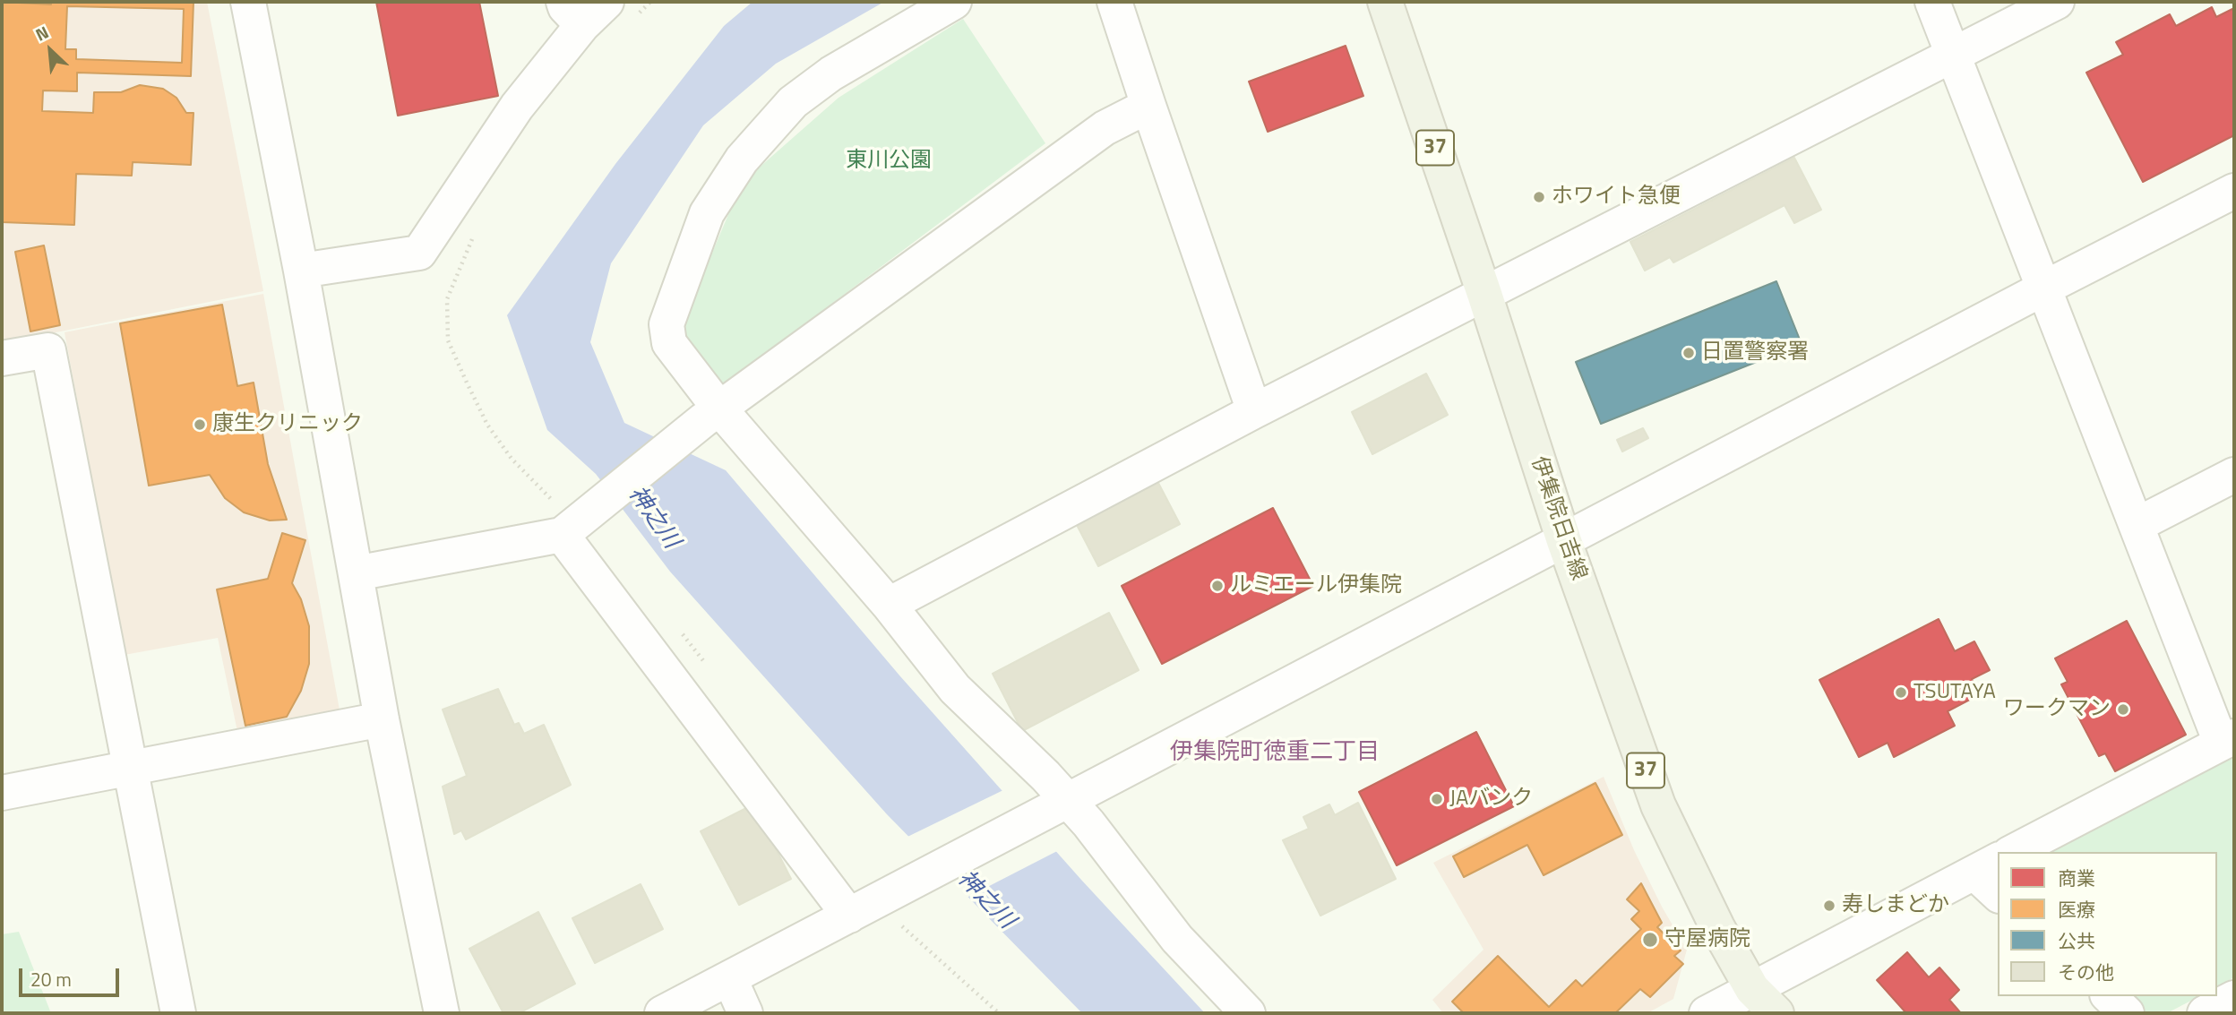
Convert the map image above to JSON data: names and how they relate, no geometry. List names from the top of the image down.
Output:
{
  "streets": {
    "main road": ["37", "伊集院日吉線"]
  },
  "districts": ["伊集院町徳重二丁目"],
  "water": ["神之川"],
  "parks": ["東川公園"],
  "places": [
    "ホワイト急便",
    "日置警察署",
    "康⽣クリニック",
    "ルミエール伊集院",
    "TSUTAYA",
    "ワークマン",
    "JAバンク",
    "寿しまどか",
    "守屋病院"
  ],
  "legend": [
    "商業",
    "医療",
    "公共",
    "その他"
  ],
  "scale_bar": "20 m",
  "north": "top left"
}
